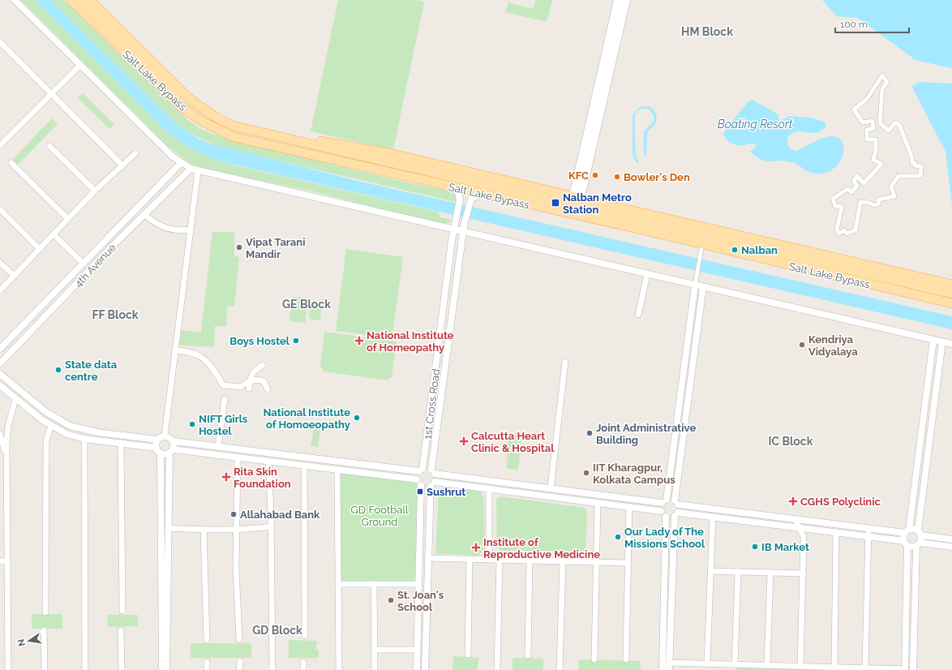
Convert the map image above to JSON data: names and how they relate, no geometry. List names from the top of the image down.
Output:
{
  "streets": {
    "main road": ["Salt Lake Bypass"],
    "street": ["4th Avenue", "1st Cross Road"]
  },
  "crossings": [
    ["Salt Lake Bypass", "1st Cross Road"]
  ],
  "districts": [
    "HM Block",
    "GE Block",
    "FF Block",
    "IC Block",
    "GD Block"
  ],
  "water": ["Boating Resort"],
  "parks": ["GD Football Ground"],
  "places": {
    "other": [
      "KFC",
      "Bowler's Den",
      "Vipat Tarani Mandir",
      "Nalban",
      "Boys Hostel",
      "Kendriya Vidyalaya",
      "State data centre",
      "National Institute of Homoeopathy",
      "NIFT Girls Hostel",
      "Joint Administrative Building",
      "IIT Kharagpur, Kolkata Campus",
      "Allahabad Bank",
      "Our Lady of The Missions School",
      "IB Market",
      "St. Joan's School"
    ],
    "transit": ["Nalban Metro Station", "Sushrut"],
    "health": [
      "National Institute of Homeopathy",
      "Calcutta Heart Clinic & Hospital",
      "Rita Skin Foundation",
      "CGHS Polyclinic",
      "Institute of Reproductive Medicine"
    ]
  },
  "scale_bar": "100 m",
  "north": "left"
}
